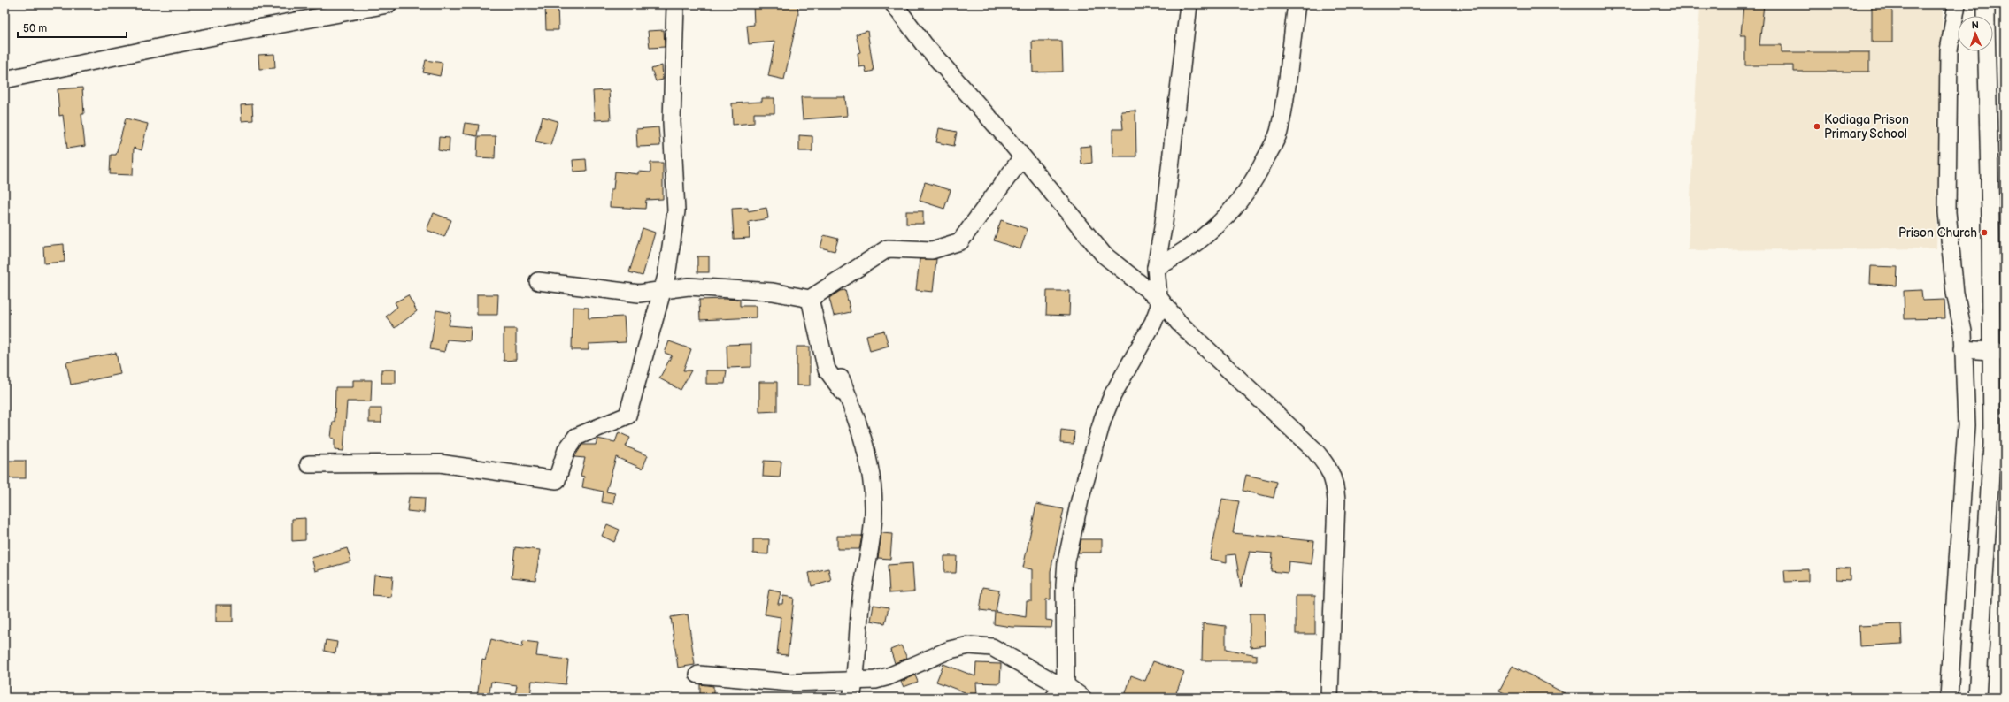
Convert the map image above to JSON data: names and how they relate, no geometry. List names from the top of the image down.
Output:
{
  "places": ["Kodiaga Prison Primary School", "Prison Church"],
  "scale_bar": "50 m",
  "north": "top"
}
